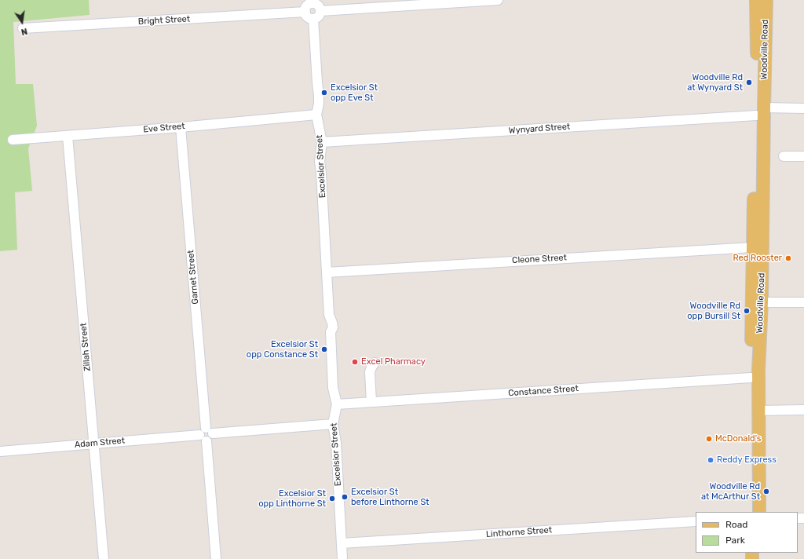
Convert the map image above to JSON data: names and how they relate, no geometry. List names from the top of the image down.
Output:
{
  "streets": {
    "main road": ["Woodville Road"],
    "street": [
      "Bright Street",
      "Eve Street",
      "Wynyard Street",
      "Excelsior Street",
      "Cleone Street",
      "Garnet Street",
      "Zillah Street",
      "Constance Street",
      "Adam Street",
      "Linthorne Street"
    ]
  },
  "crossings": [
    ["Bright Street", "Excelsior Street"],
    ["Woodville Road", "Wynyard Street"],
    ["Woodville Road", "Cleone Street"],
    ["Woodville Road", "Constance Street"],
    ["Eve Street", "Excelsior Street"],
    ["Eve Street", "Garnet Street"],
    ["Eve Street", "Zillah Street"],
    ["Wynyard Street", "Excelsior Street"],
    ["Excelsior Street", "Cleone Street"],
    ["Excelsior Street", "Constance Street"],
    ["Excelsior Street", "Adam Street"],
    ["Excelsior Street", "Linthorne Street"],
    ["Garnet Street", "Adam Street"],
    ["Zillah Street", "Adam Street"]
  ],
  "places": [
    "Woodville Rd at Wynyard St",
    "Excelsior St opp Eve St",
    "Red Rooster",
    "Woodville Rd opp Bursill St",
    "Excelsior St opp Constance St",
    "Excel Pharmacy",
    "McDonald's",
    "Reddy Express",
    "Woodville Rd at McArthur St",
    "Excelsior St before Linthorne St",
    "Excelsior St opp Linthorne St"
  ],
  "legend": ["Road", "Park"],
  "north": "bottom"
}
